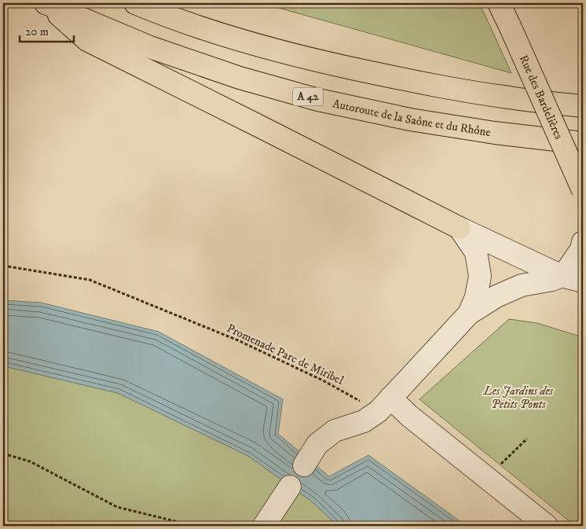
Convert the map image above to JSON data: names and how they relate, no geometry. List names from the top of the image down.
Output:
{
  "streets": {
    "main road": ["A 42", "Rue des Bardelières", "Autoroute de la Saône et du Rhône"],
    "path": ["Promenade Parc de Miribel"]
  },
  "parks": ["Les Jardins des Petits Ponts"],
  "scale_bar": "20 m"
}
